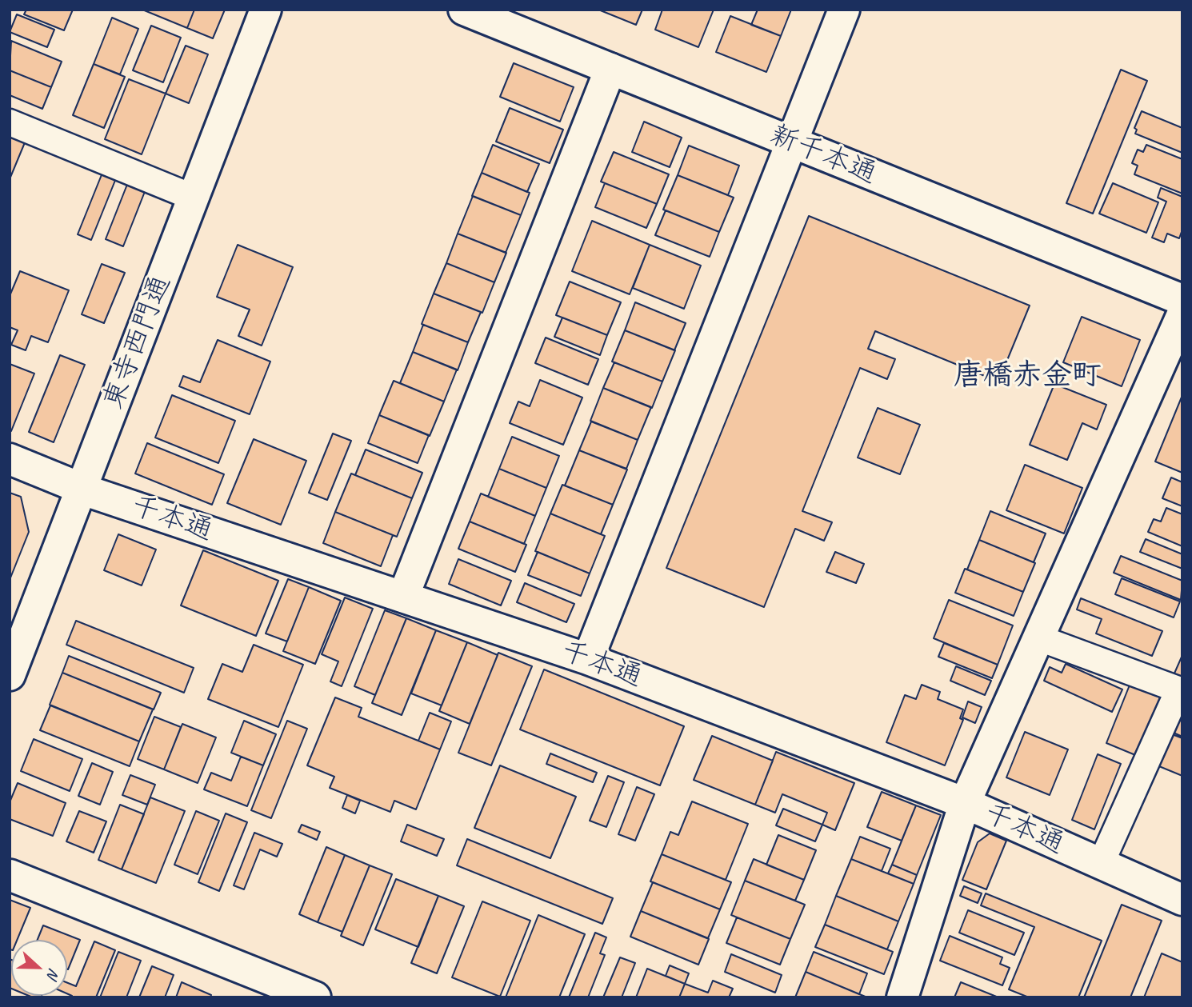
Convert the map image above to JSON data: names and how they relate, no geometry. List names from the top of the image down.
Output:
{
  "streets": {
    "street": ["新千本通", "東寺西門通", "千本通"]
  },
  "crossings": [
    ["東寺西門通", "千本通"]
  ],
  "districts": ["唐橋赤金町"],
  "north": "right"
}
